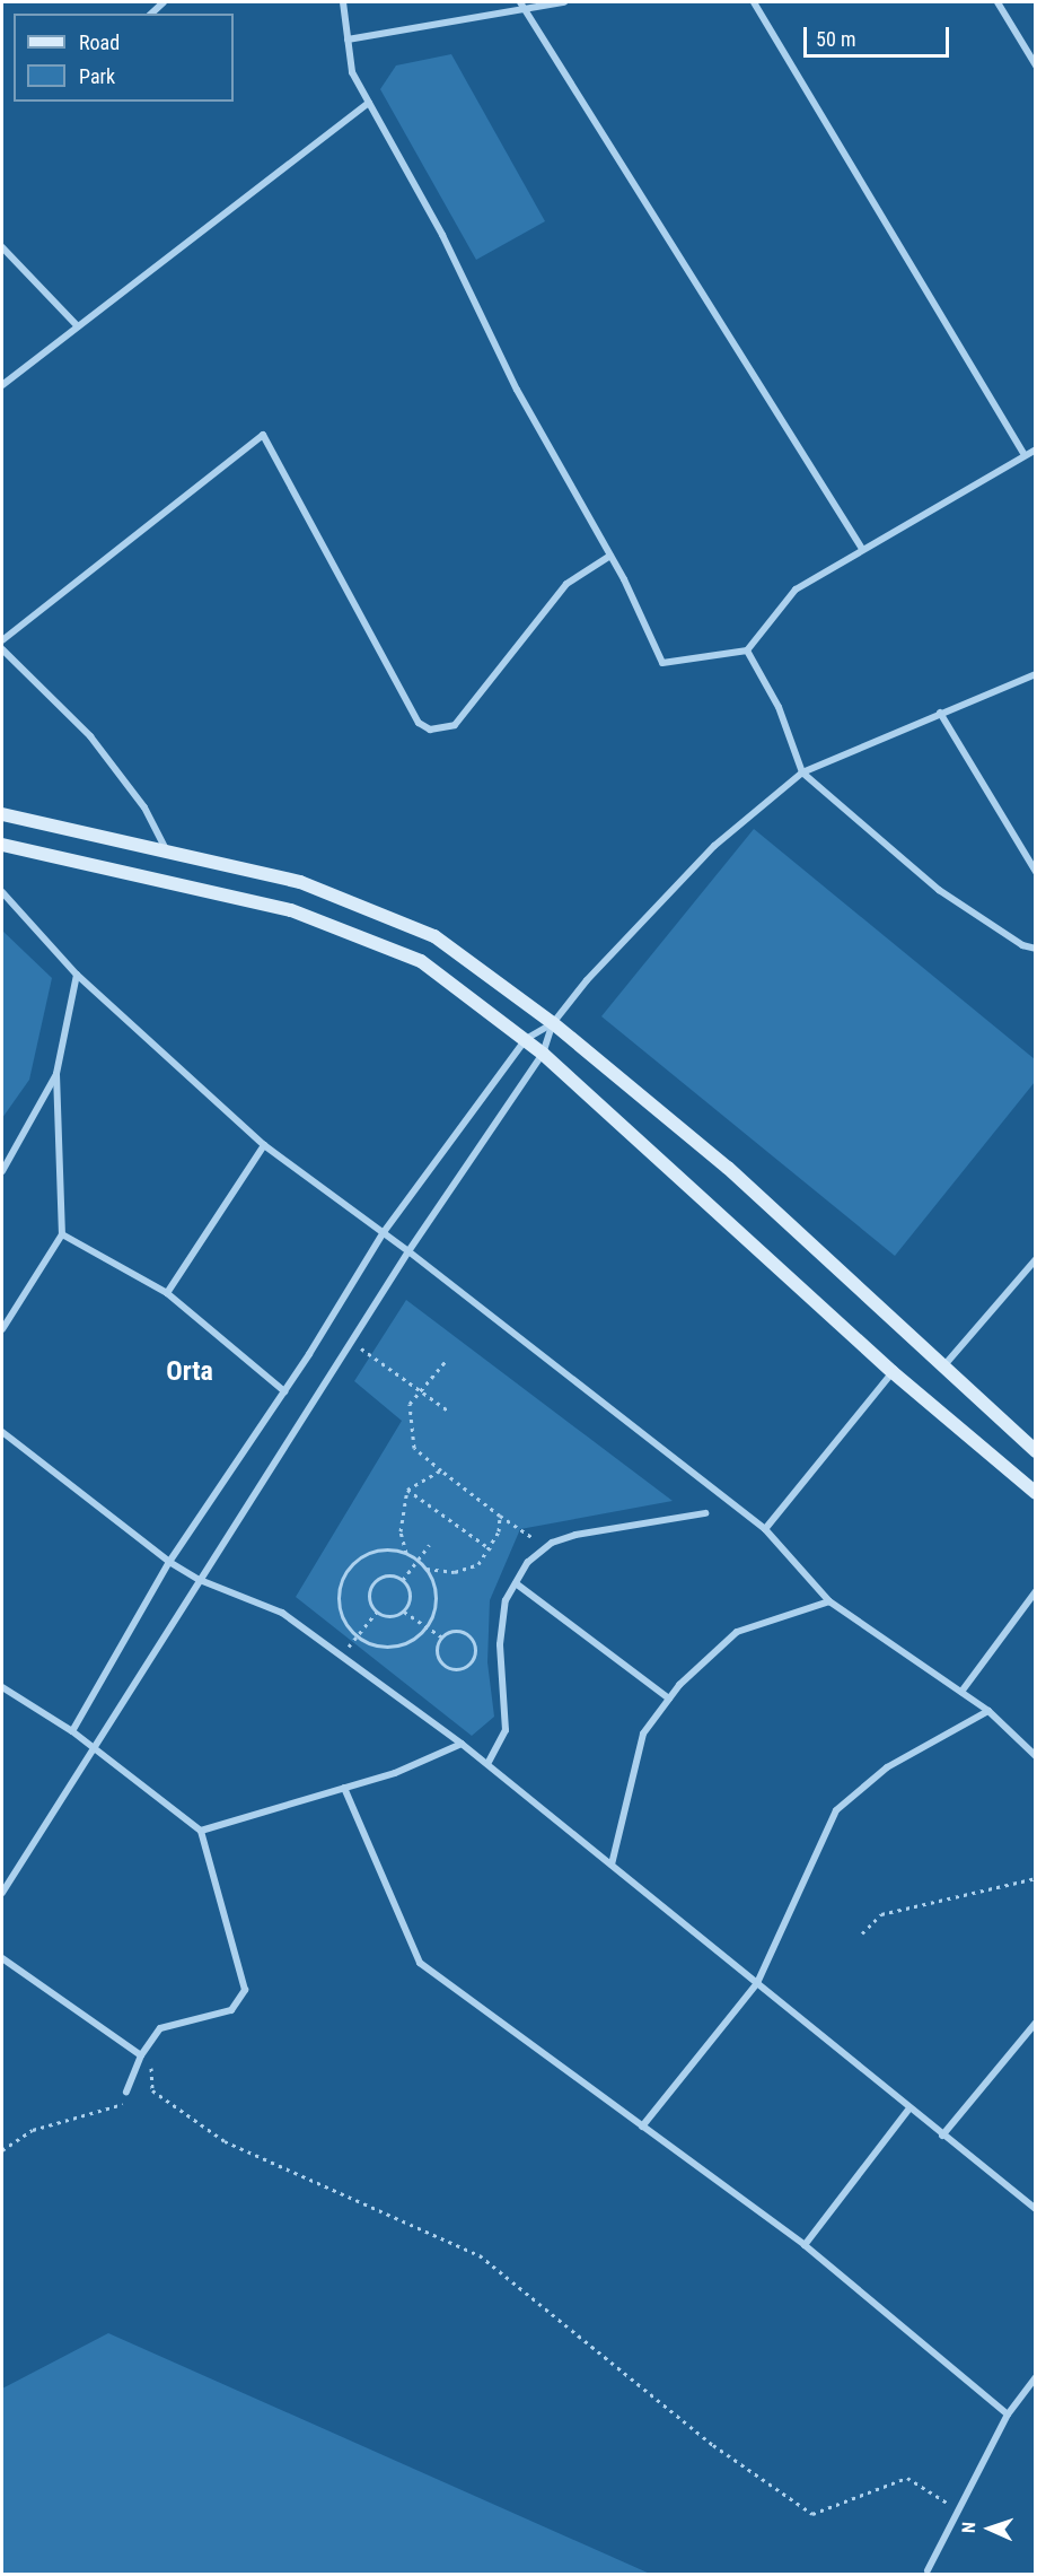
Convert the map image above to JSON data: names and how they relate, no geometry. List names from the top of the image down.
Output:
{
  "districts": ["Orta"],
  "legend": ["Road", "Park"],
  "scale_bar": "50 m",
  "north": "left"
}
